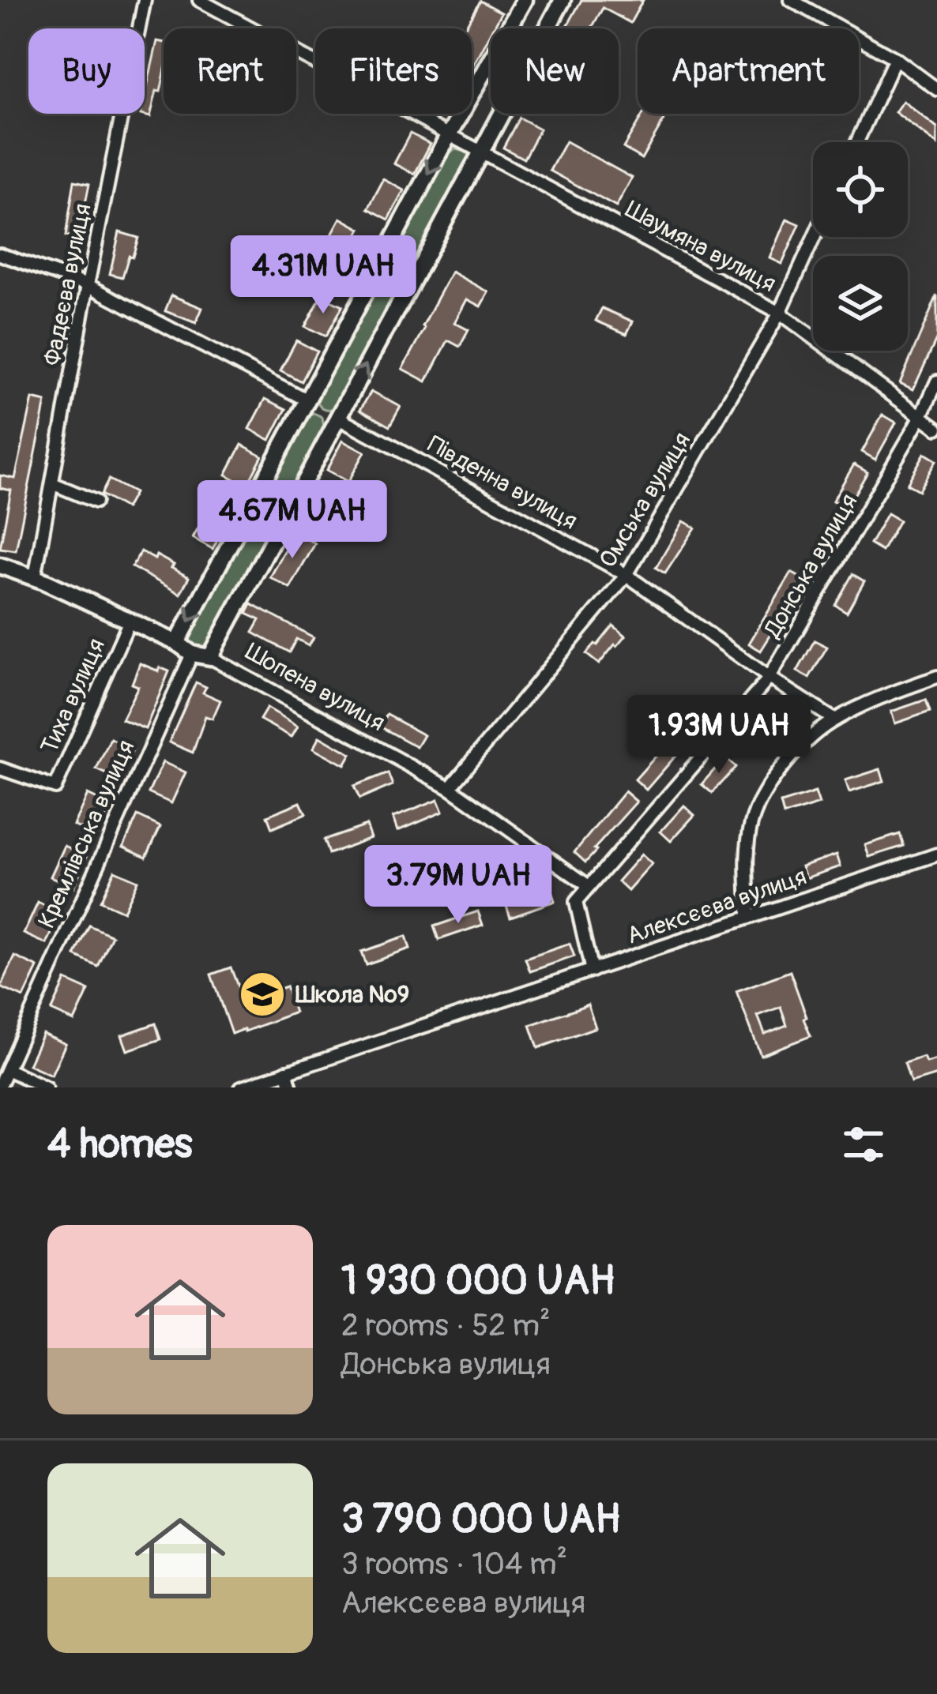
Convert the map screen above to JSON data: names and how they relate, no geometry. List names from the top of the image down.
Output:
{
  "streets": {
    "street": [
      "Шаумяна вулиця",
      "Фадеєва вулиця",
      "Південна вулиця",
      "Омська вулиця",
      "Донська вулиця",
      "Шопена вулиця",
      "Тиха вулиця",
      "Кремлівська вулиця",
      "Алексєєва вулиця"
    ]
  },
  "crossings": [
    ["Шаумяна вулиця", "Омська вулиця"],
    ["Шаумяна вулиця", "Донська вулиця"],
    ["Фадеєва вулиця", "Шопена вулиця"],
    ["Південна вулиця", "Омська вулиця"],
    ["Південна вулиця", "Донська вулиця"],
    ["Омська вулиця", "Шопена вулиця"],
    ["Донська вулиця", "Шопена вулиця"],
    ["Шопена вулиця", "Тиха вулиця"],
    ["Шопена вулиця", "Кремлівська вулиця"]
  ],
  "places": {
    "school or university": ["Школа №9"]
  },
  "page": {
    "chip": [
      "Buy",
      "Rent",
      "Filters",
      "New",
      "Apartment"
    ],
    "price": [
      "4.31M UAH",
      "4.67M UAH",
      "1.93M UAH",
      "3.79M UAH"
    ],
    "heading": "4 homes",
    "list": [
      {
        "name": "1 930 000 UAH",
        "note": "2 rooms · 52 m² · Донська вулиця"
      },
      {
        "name": "3 790 000 UAH",
        "note": "3 rooms · 104 m² · Алексєєва вулиця"
      }
    ]
  }
}
